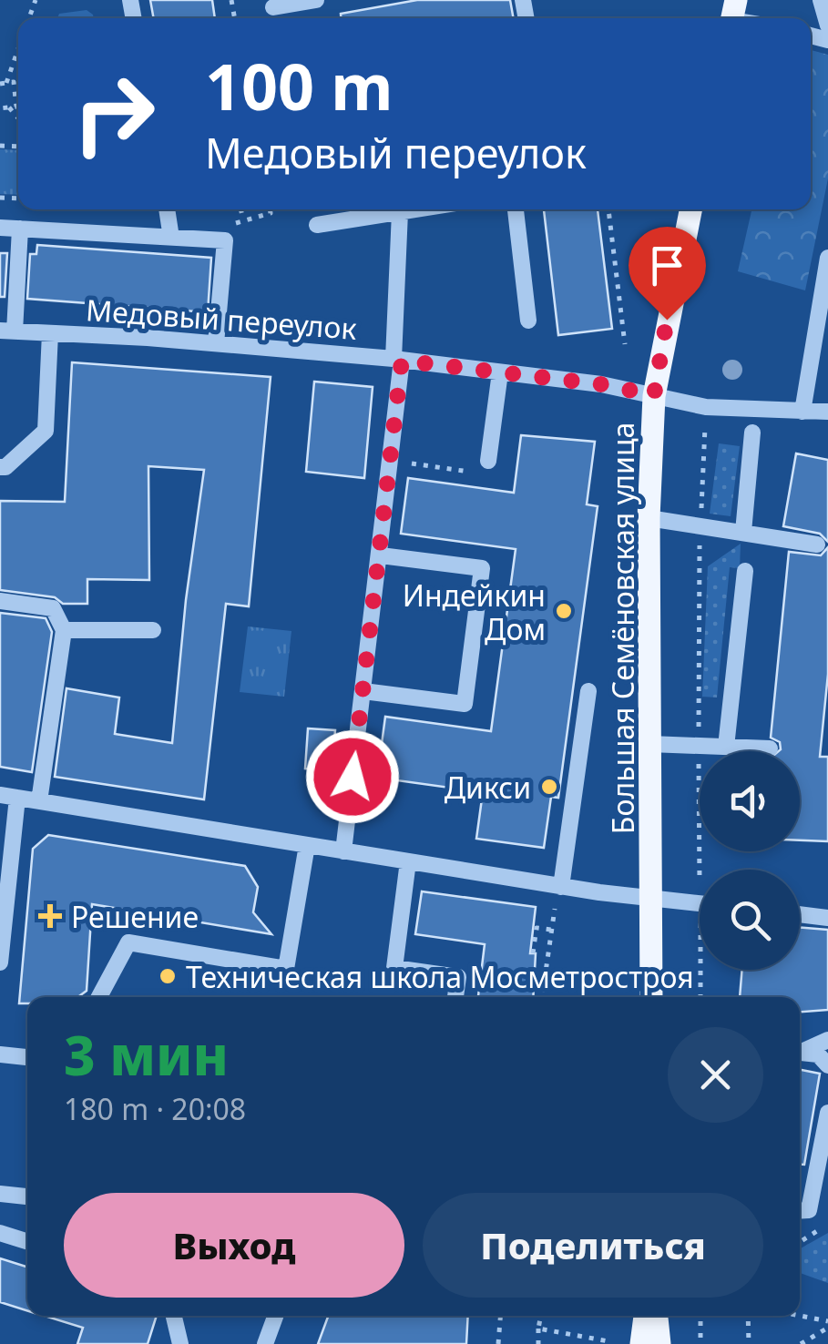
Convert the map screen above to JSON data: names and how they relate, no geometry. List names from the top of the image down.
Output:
{
  "streets": {
    "main road": ["Большая Семёновская улица"],
    "street": ["Медовый переулок"]
  },
  "crossings": [
    ["Медовый переулок", "Большая Семёновская улица"]
  ],
  "places": {
    "other": ["Индейкин Дом", "Дикси", "Техническая школа Мосметростроя"],
    "health": ["Решение"]
  },
  "page": {
    "turn": ["100 m", "Медовый переулок"],
    "heading": ["3 мин", "180 m · 20:08"],
    "buttons": ["Выход", "Поделиться"]
  }
}
